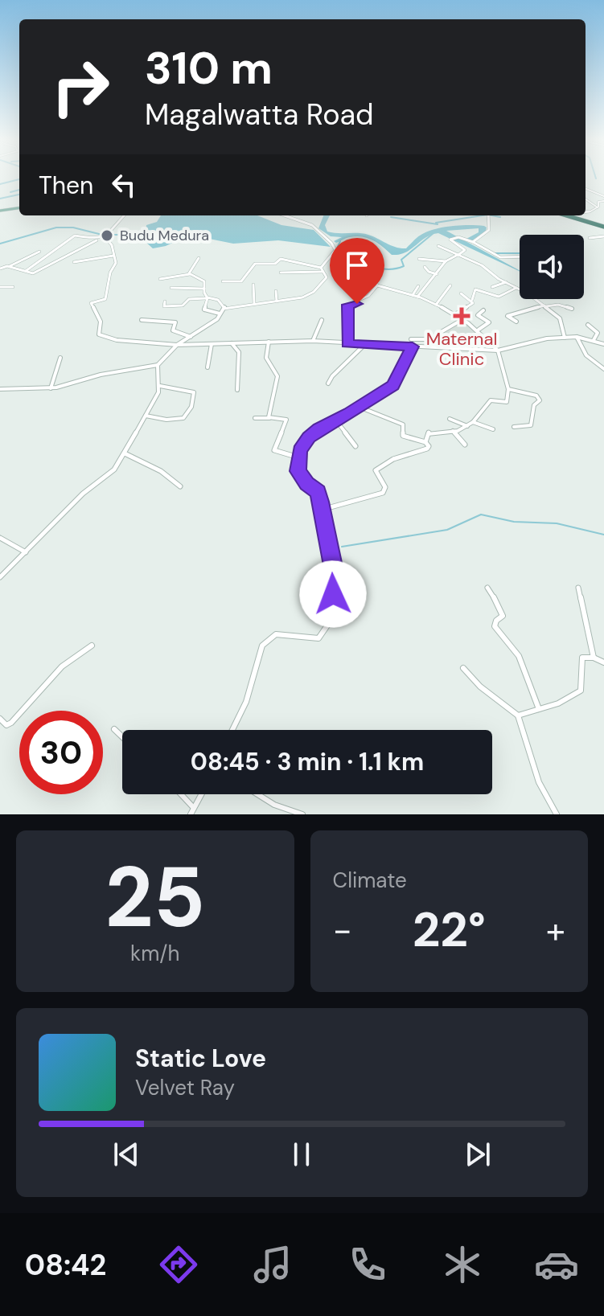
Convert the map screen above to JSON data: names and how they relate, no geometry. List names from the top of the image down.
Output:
{
  "places": {
    "other": ["Budu Medura"],
    "health": ["Maternal Clinic"]
  },
  "page": {
    "turn": ["310 m", "Magalwatta Road"],
    "then": "Then",
    "limit": "30",
    "trip": "08:45 · 3 min · 1.1 km",
    "tile": [
      ["25", "km/h"],
      "Climate"
    ],
    "heat": ["−", "22°", "+"],
    "song": ["Static Love", "Velvet Ray"],
    "tabs": "08:42"
  }
}
